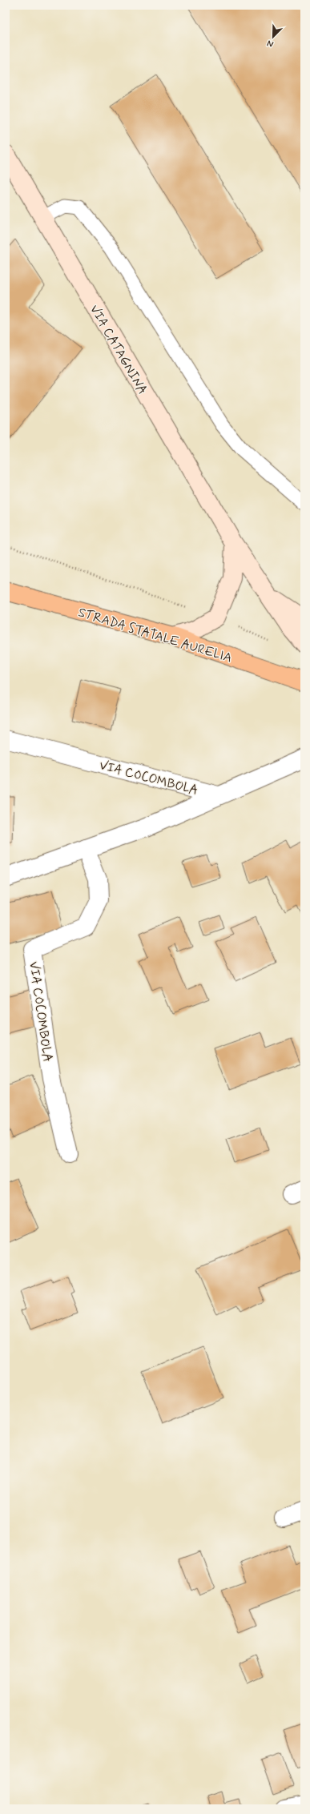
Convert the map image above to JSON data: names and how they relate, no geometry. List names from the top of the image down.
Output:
{
  "streets": {
    "main road": ["VIA CATAGNINA", "STRADA STATALE AURELIA"],
    "street": ["VIA COCOMBOLA"]
  },
  "north": "bottom left"
}
